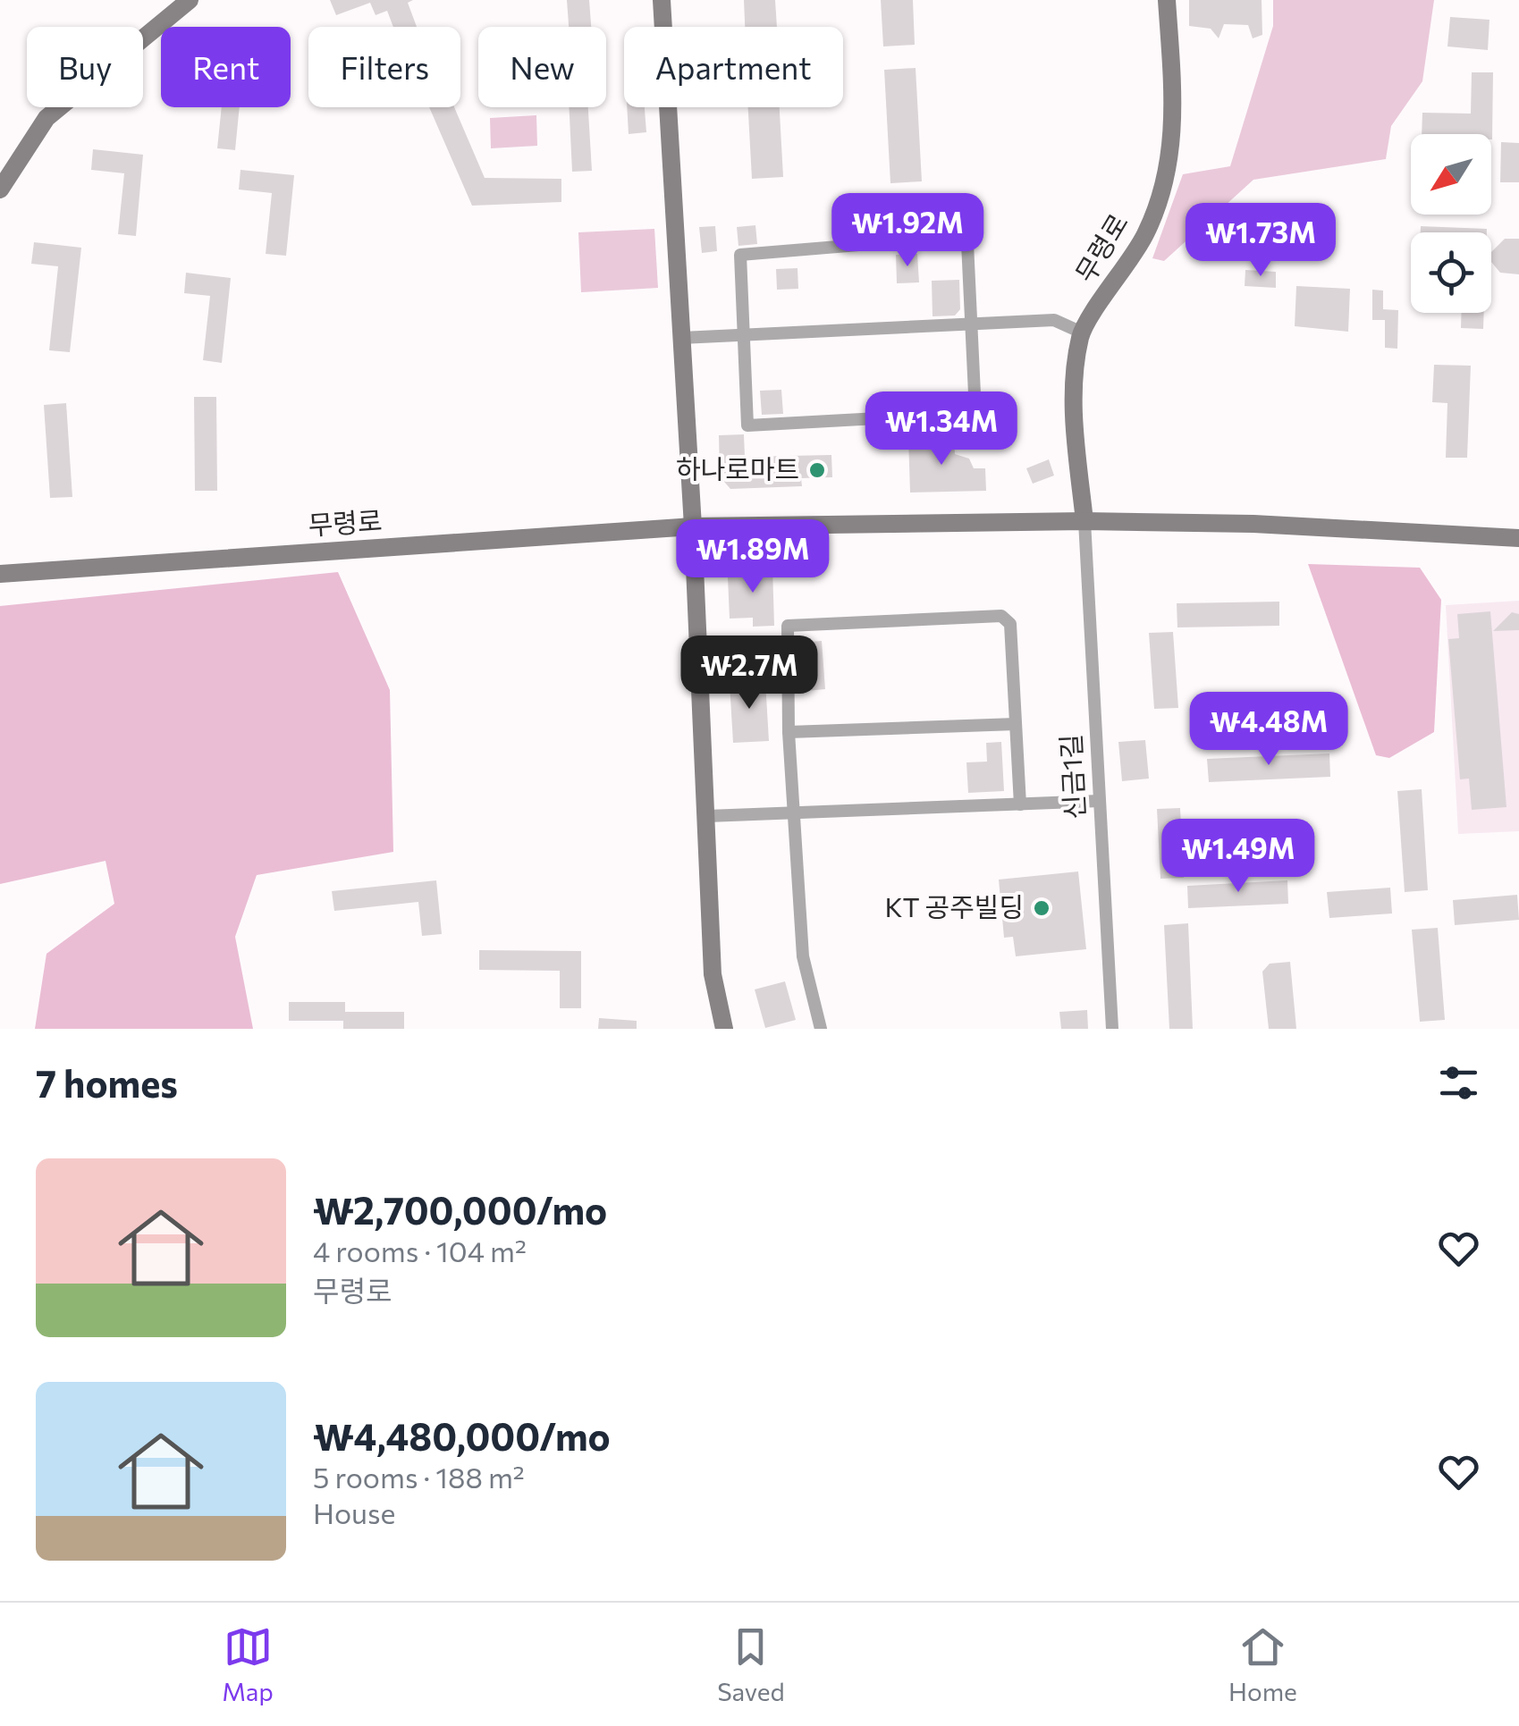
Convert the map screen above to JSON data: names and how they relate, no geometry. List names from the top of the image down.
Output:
{
  "streets": {
    "street": ["무령로", "신금1길"]
  },
  "crossings": [
    ["무령로", "신금1길"]
  ],
  "places": ["하나로마트", "KT 공주빌딩"],
  "north": "bottom left",
  "page": {
    "chip": [
      "Buy",
      "Rent",
      "Filters",
      "New",
      "Apartment"
    ],
    "price": [
      "₩1.92M",
      "₩1.73M",
      "₩1.34M",
      "₩1.89M",
      "₩2.7M",
      "₩4.48M",
      "₩1.49M"
    ],
    "heading": "7 homes",
    "list": [
      {
        "name": "₩2,700,000/mo",
        "note": "4 rooms · 104 m² · 무령로"
      },
      {
        "name": "₩4,480,000/mo",
        "note": "5 rooms · 188 m² · House"
      }
    ],
    "tabs": ["Map", "Saved", "Home"]
  }
}
